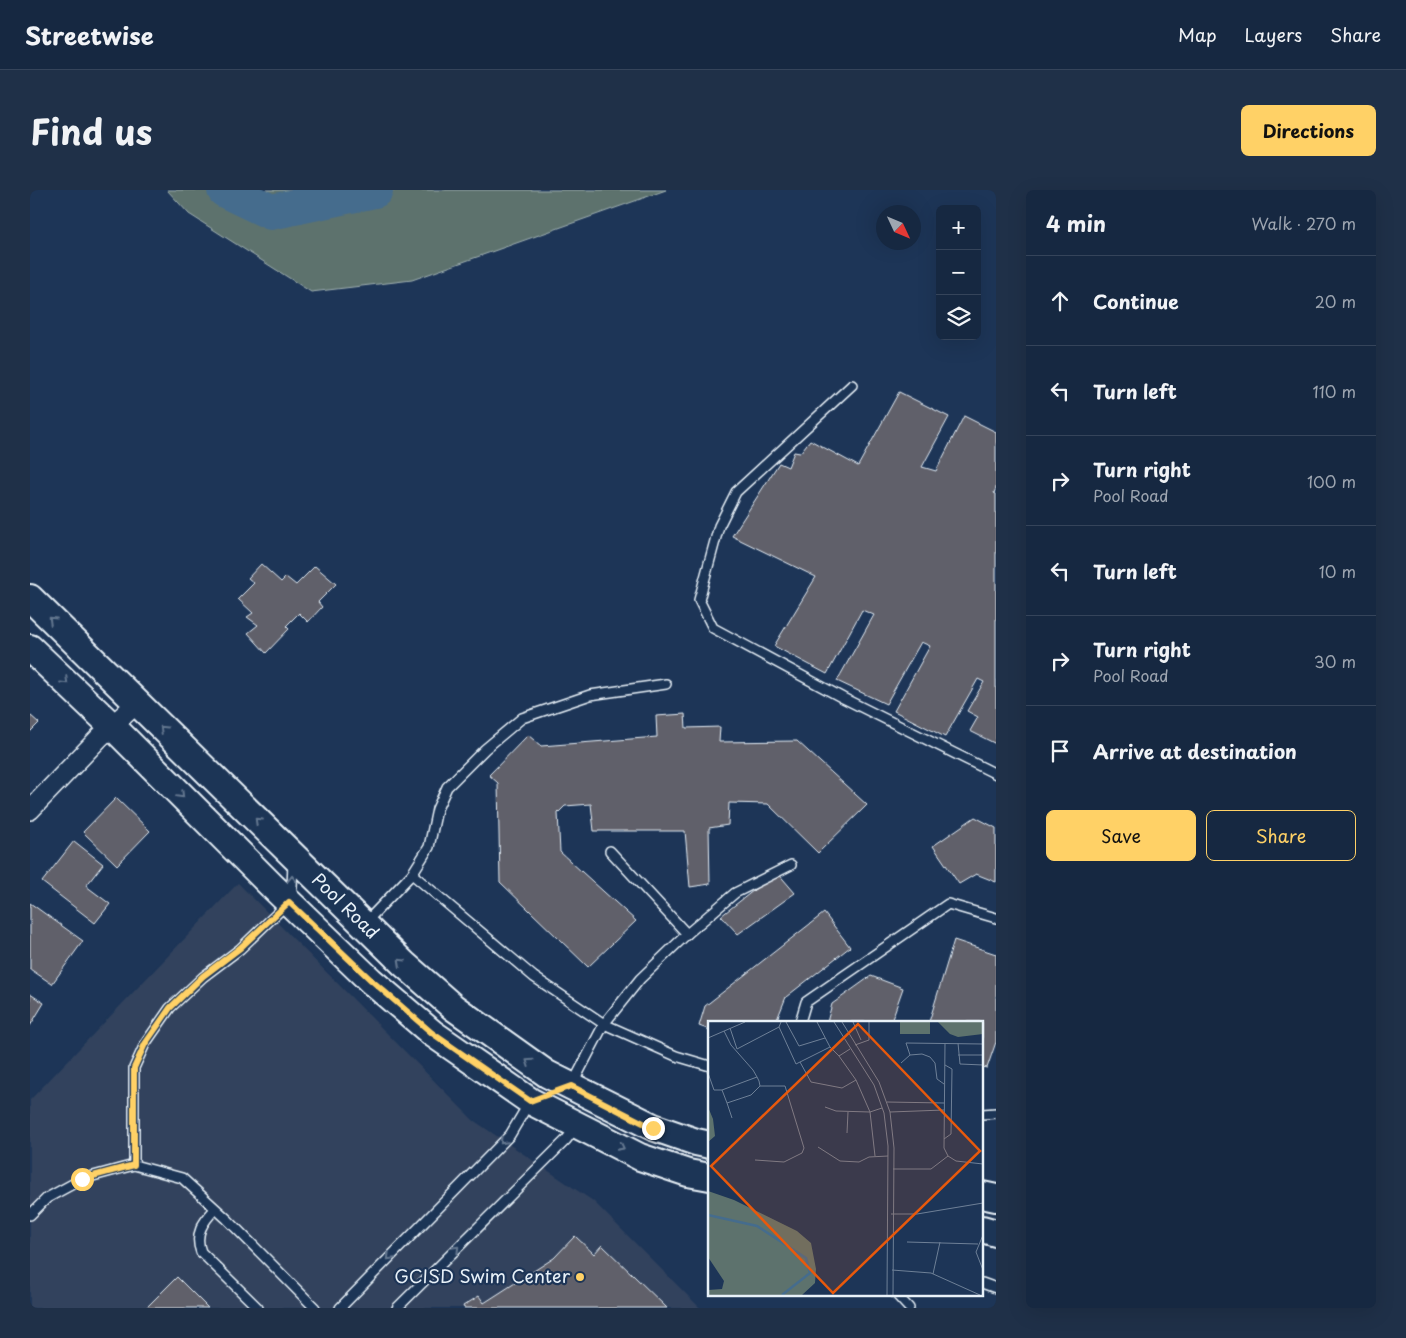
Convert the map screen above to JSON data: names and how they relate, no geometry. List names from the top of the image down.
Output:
{
  "streets": {
    "main road": ["Pool Road"]
  },
  "places": ["GCISD Swim Center"],
  "north": "bottom right",
  "page": {
    "header": "Streetwise",
    "nav": ["Map", "Layers", "Share"],
    "title": "Find us",
    "buttons": [
      "Directions",
      ["Save", "Share"]
    ],
    "heading": ["4 min", "Walk · 270 m"],
    "map_buttons": ["+", "−"],
    "list": [
      ["Continue", "20 m"],
      ["Turn left", "110 m"],
      ["Turn right", "Pool Road", "100 m"],
      ["Turn left", "10 m"],
      ["Turn right", "Pool Road", "30 m"],
      "Arrive at destination"
    ]
  }
}
